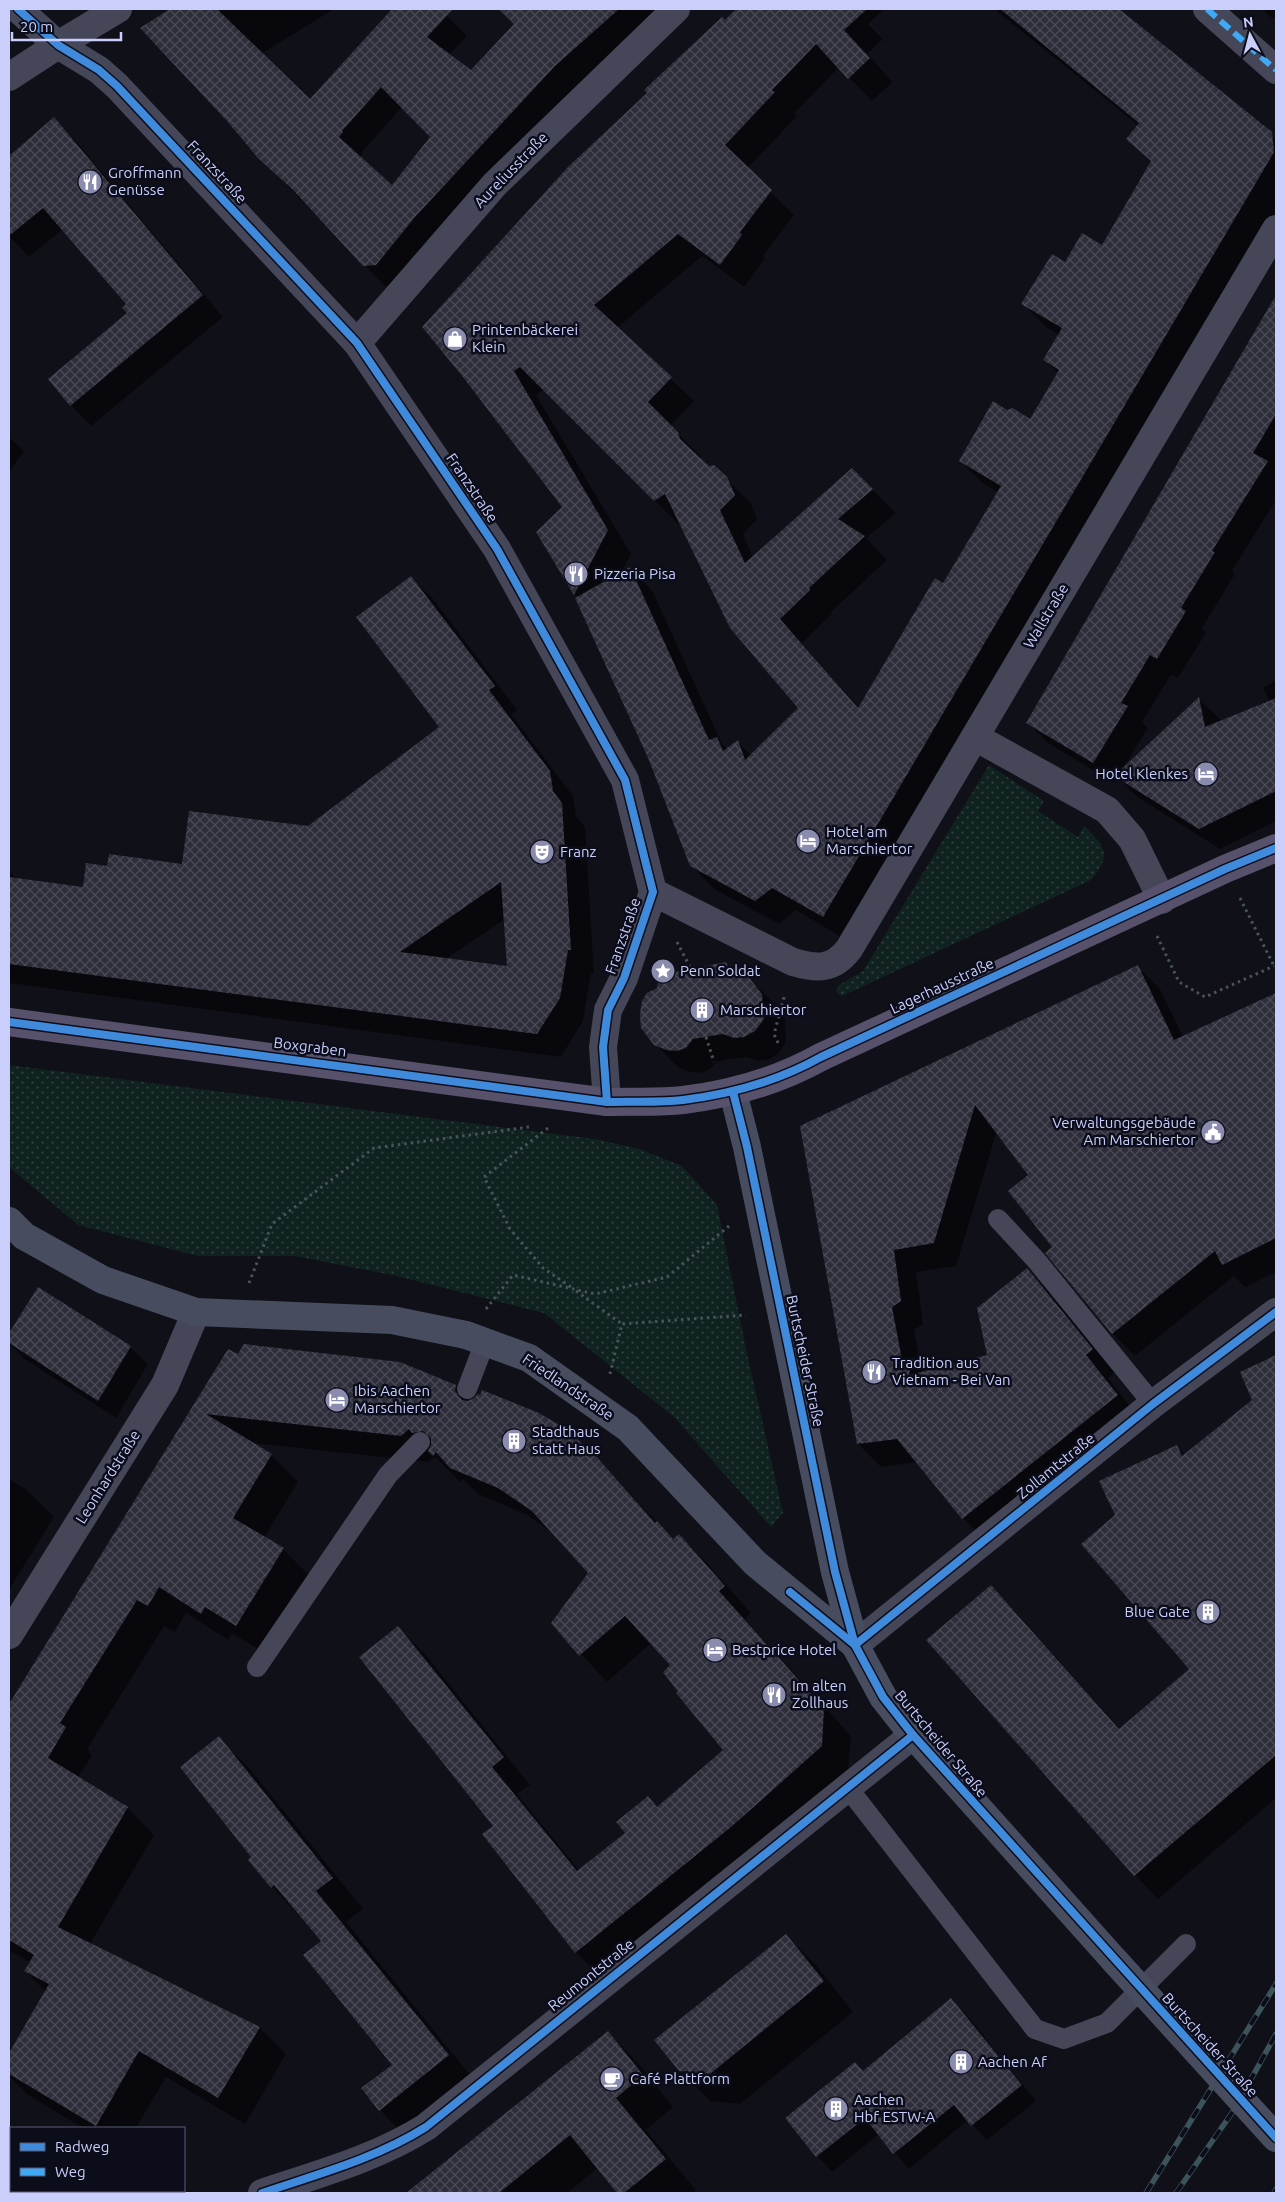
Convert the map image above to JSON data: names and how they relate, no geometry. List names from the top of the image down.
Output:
{
  "streets": {
    "main road": [
      "Lagerhausstraße",
      "Boxgraben",
      "Burtscheider Straße",
      "Friedlandstraße"
    ],
    "street": [
      "Aureliusstraße",
      "Franzstraße",
      "Wallstraße",
      "Zollamtstraße",
      "Leonhardstraße",
      "Reumontstraße"
    ]
  },
  "crossings": [
    ["Aureliusstraße", "Franzstraße"],
    ["Franzstraße", "Wallstraße"],
    ["Franzstraße", "Lagerhausstraße"],
    ["Franzstraße", "Boxgraben"],
    ["Lagerhausstraße", "Boxgraben"],
    ["Lagerhausstraße", "Burtscheider Straße"],
    ["Burtscheider Straße", "Friedlandstraße"],
    ["Burtscheider Straße", "Zollamtstraße"],
    ["Burtscheider Straße", "Reumontstraße"],
    ["Friedlandstraße", "Zollamtstraße"],
    ["Friedlandstraße", "Leonhardstraße"]
  ],
  "places": {
    "restaurant": [
      "Groffmann Genüsse",
      "Pizzeria Pisa",
      "Tradition aus Vietnam - Bei Van",
      "Im alten Zollhaus"
    ],
    "shop": ["Printenbäckerei Klein"],
    "hotel": [
      "Hotel Klenkes",
      "Hotel am Marschiertor",
      "Ibis Aachen Marschiertor",
      "Bestprice Hotel"
    ],
    "theatre": ["Franz"],
    "place": ["Penn Soldat"],
    "building": [
      "Marschiertor",
      "Stadthaus statt Haus",
      "Blue Gate",
      "Aachen Af",
      "Aachen Hbf ESTW-A"
    ],
    "public building": ["Verwaltungsgebäude Am Marschiertor"],
    "cafe": ["Café Plattform"]
  },
  "legend": ["Radweg", "Weg"],
  "scale_bar": "20 m",
  "north": "top"
}
